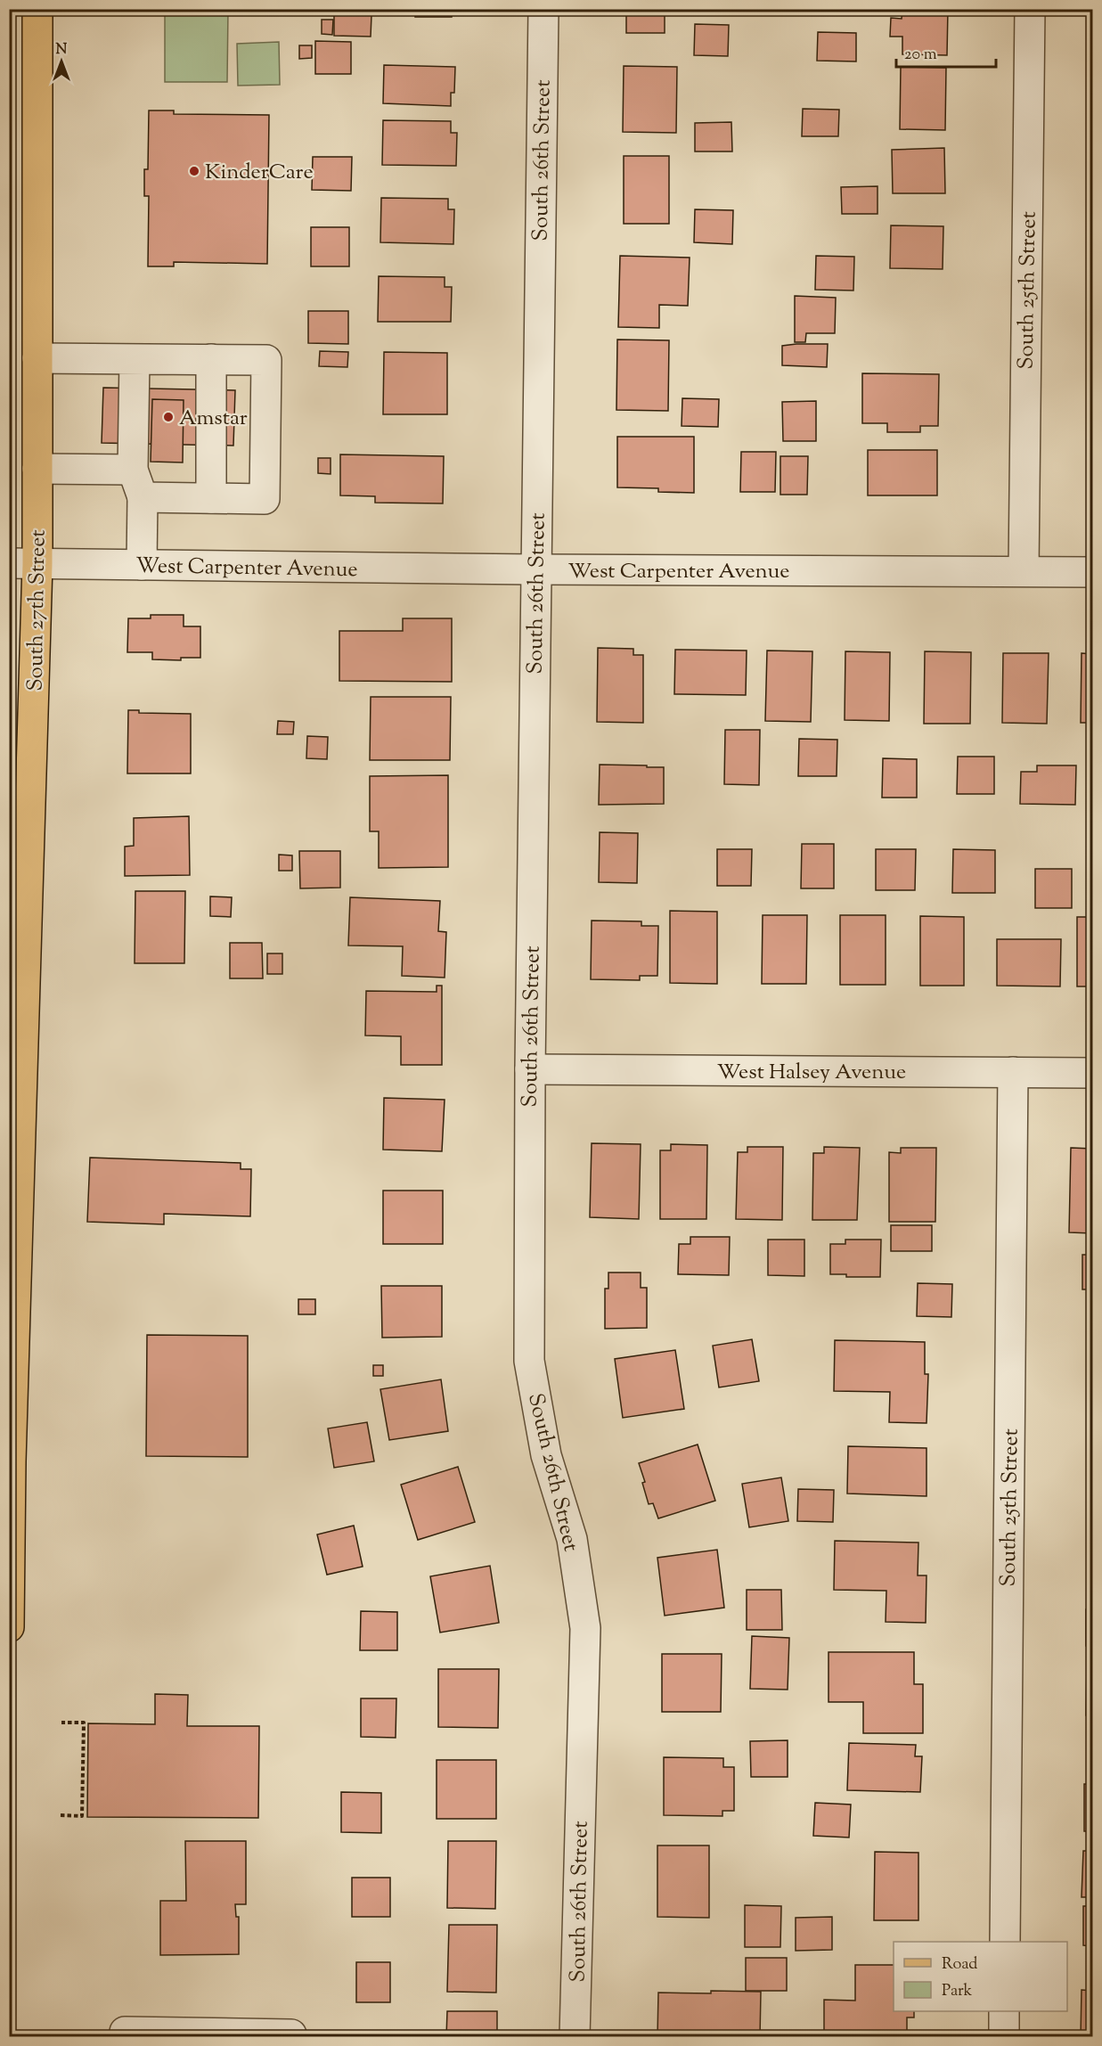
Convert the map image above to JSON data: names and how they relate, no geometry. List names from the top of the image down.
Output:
{
  "streets": {
    "main road": ["South 27th Street"],
    "street": [
      "South 26th Street",
      "South 25th Street",
      "West Carpenter Avenue",
      "West Halsey Avenue"
    ]
  },
  "crossings": [
    ["South 26th Street", "West Carpenter Avenue"],
    ["South 26th Street", "West Halsey Avenue"],
    ["South 25th Street", "West Carpenter Avenue"],
    ["South 25th Street", "West Halsey Avenue"],
    ["West Carpenter Avenue", "South 27th Street"]
  ],
  "places": ["KinderCare", "Amstar"],
  "legend": ["Road", "Park"],
  "scale_bar": "20 m",
  "north": "top"
}
